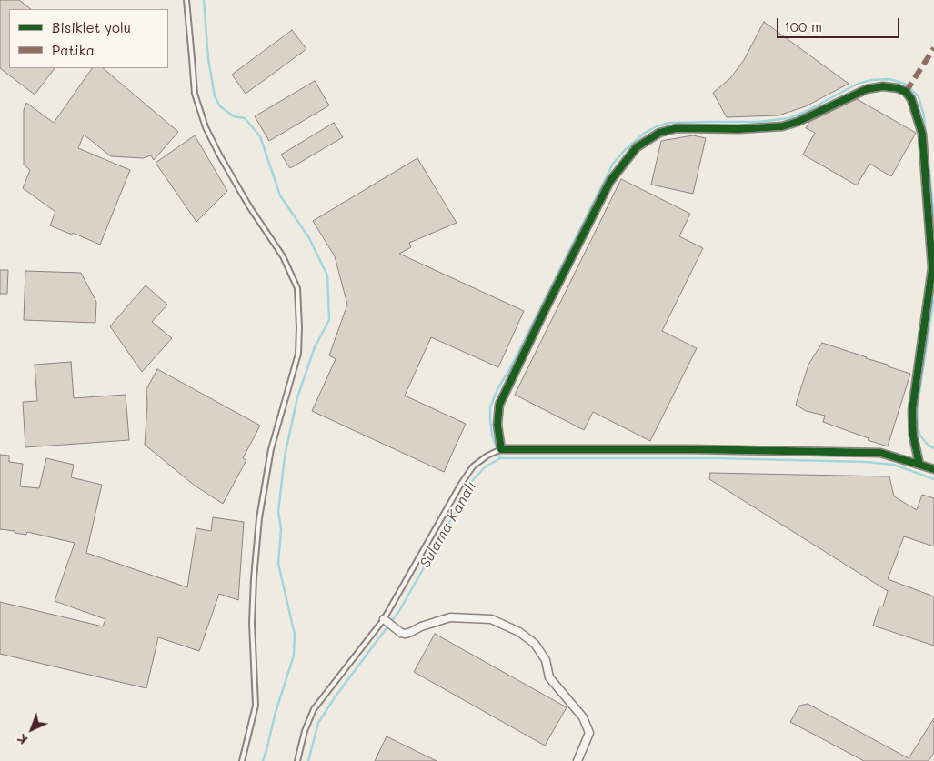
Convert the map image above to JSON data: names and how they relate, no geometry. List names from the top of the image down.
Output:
{
  "water": ["Sulama Kanalı"],
  "legend": ["Bisiklet yolu", "Patika"],
  "scale_bar": "100 m",
  "north": "bottom left"
}
